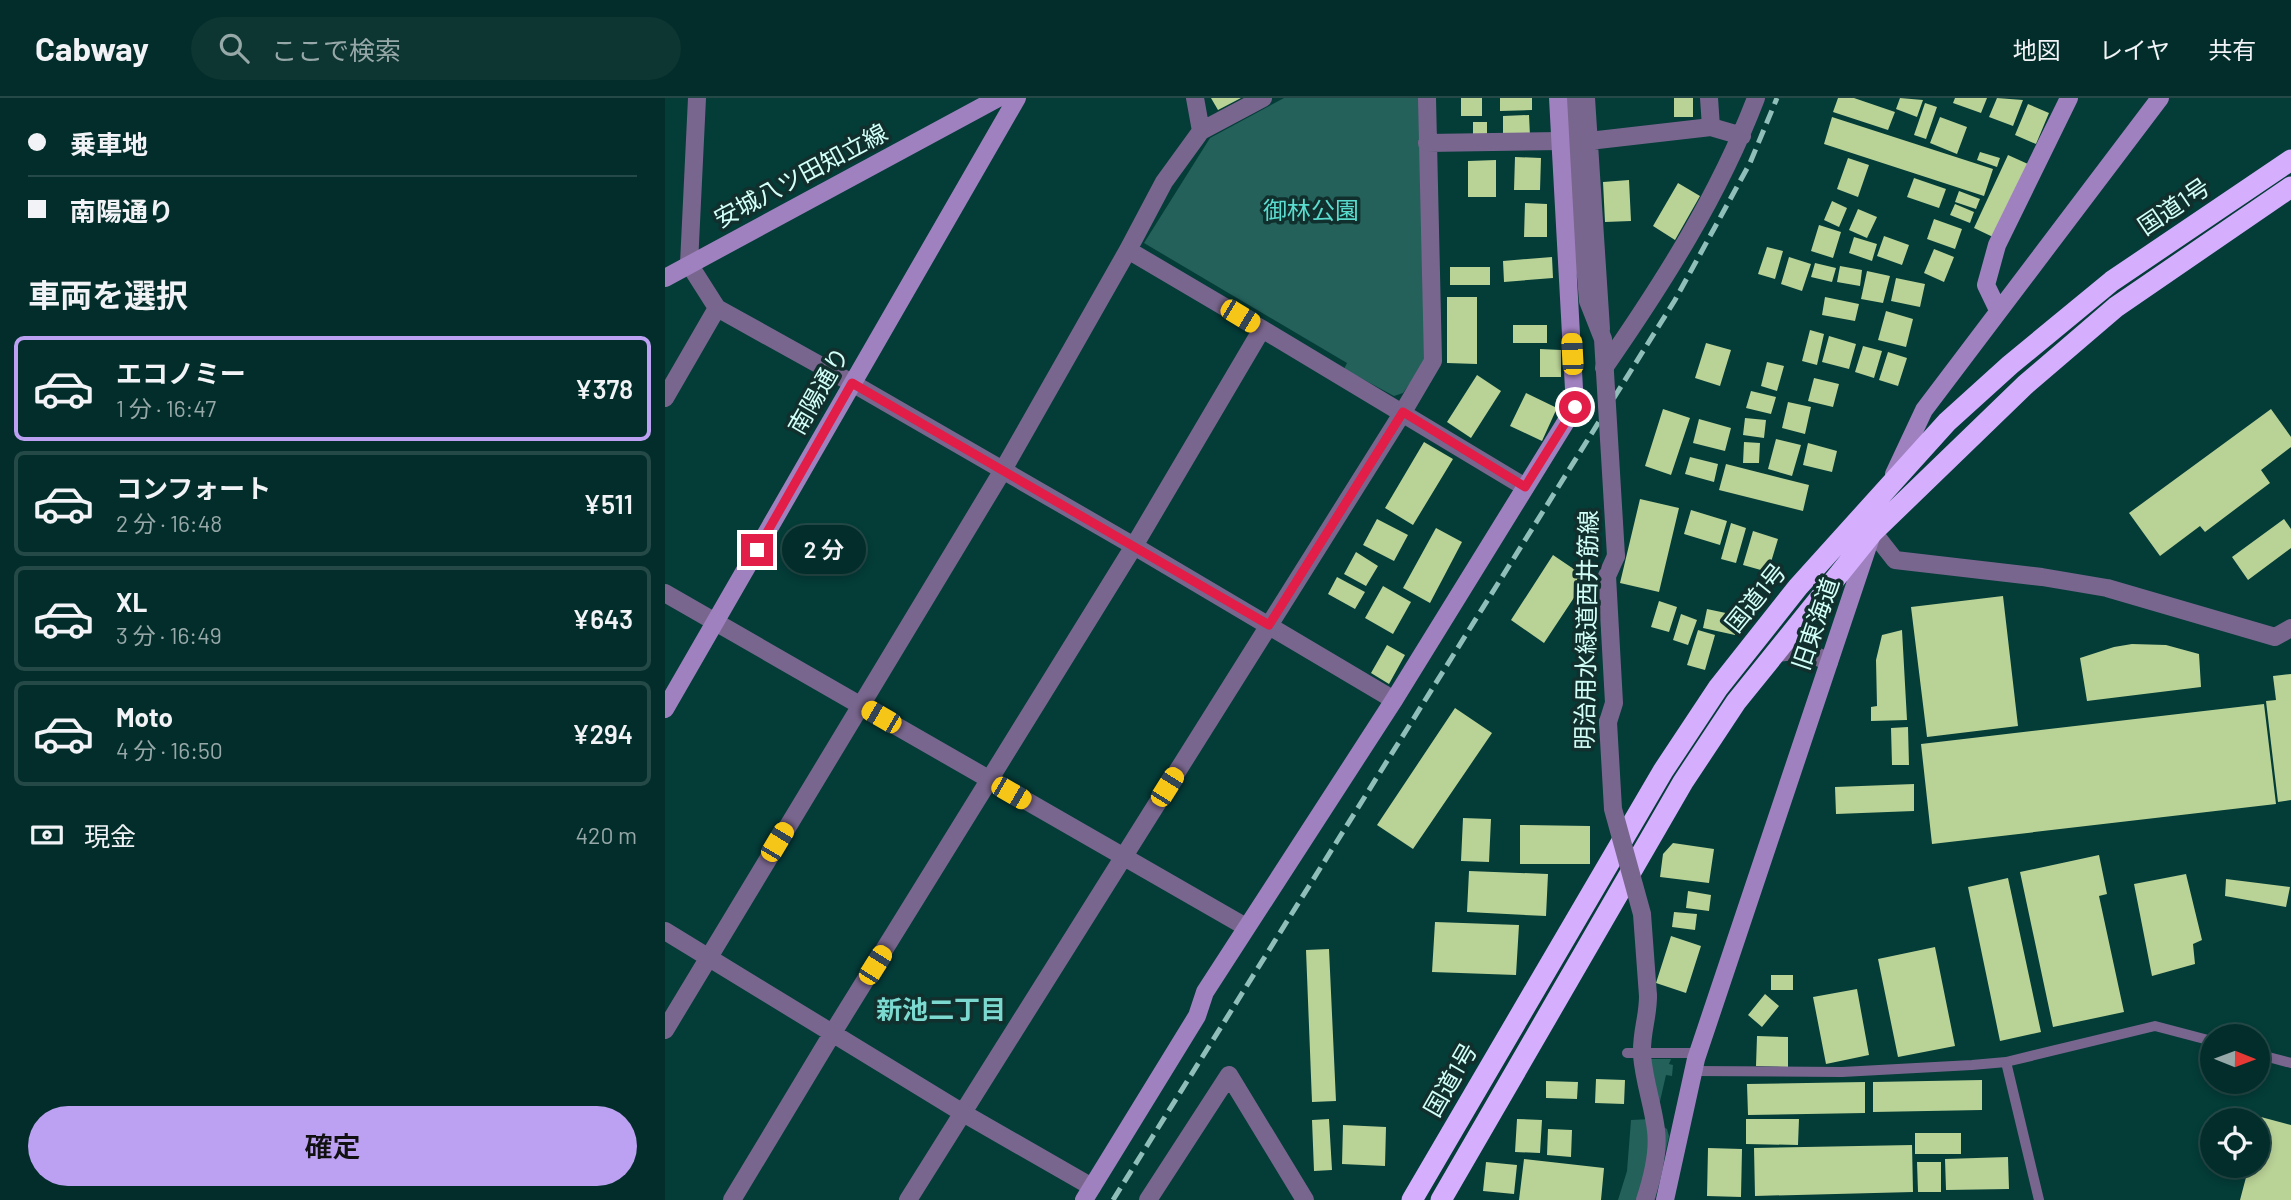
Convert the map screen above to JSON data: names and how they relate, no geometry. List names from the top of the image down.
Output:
{
  "streets": {
    "highway": ["国道1号"],
    "street": [
      "安城八ツ田知立線",
      "南陽通り",
      "旧東海道",
      "明治用水緑道西井筋線"
    ]
  },
  "crossings": [
    ["国道1号", "旧東海道"]
  ],
  "districts": ["新池二丁目"],
  "parks": ["御林公園"],
  "north": "right",
  "page": {
    "header": "Cabway",
    "search": "ここで検索",
    "nav": ["地図", "レイヤ", "共有"],
    "banner": ["乗車地", "南陽通り"],
    "heading": "車両を選択",
    "list": [
      {
        "name": "エコノミー",
        "note": "1 分 · 16:47",
        "value": "¥378"
      },
      {
        "name": "コンフォート",
        "note": "2 分 · 16:48",
        "value": "¥511"
      },
      {
        "name": "XL",
        "note": "3 分 · 16:49",
        "value": "¥643"
      },
      {
        "name": "Moto",
        "note": "4 分 · 16:50",
        "value": "¥294"
      }
    ],
    "bubble": "2 分",
    "pay": ["現金", "420 m"],
    "buttons": "確定"
  }
}
